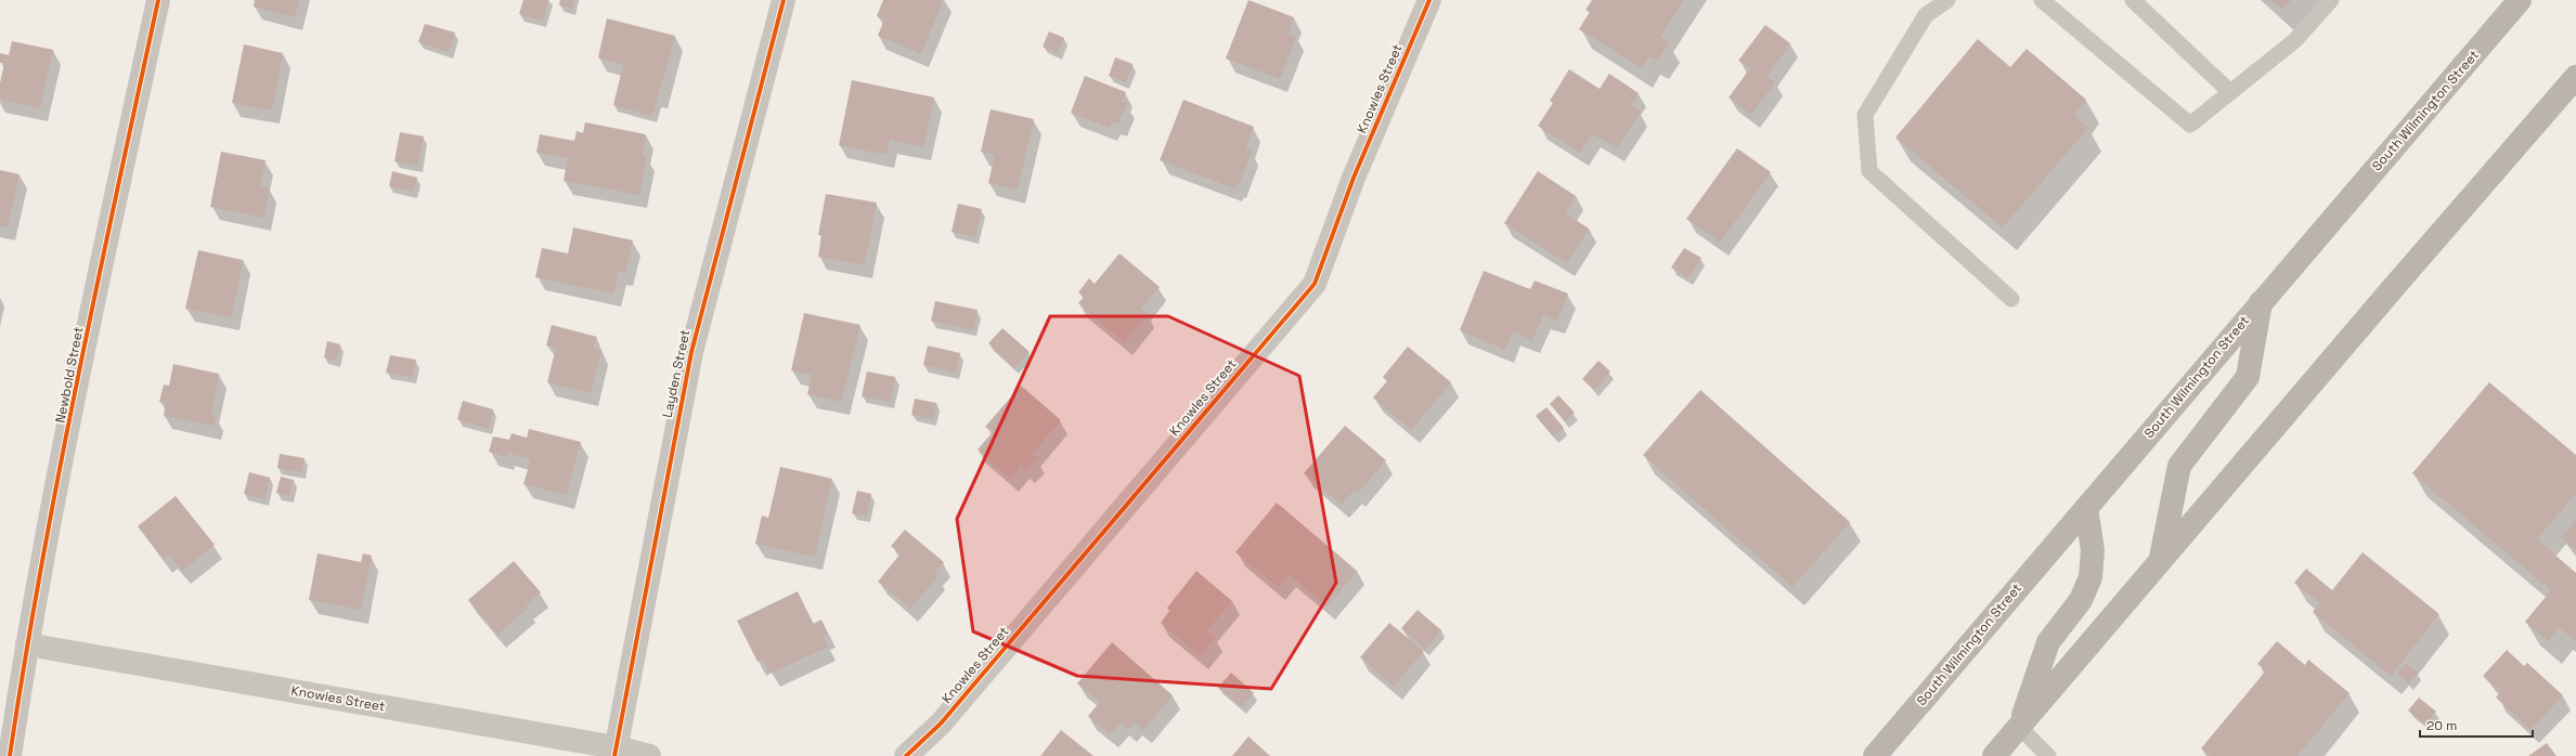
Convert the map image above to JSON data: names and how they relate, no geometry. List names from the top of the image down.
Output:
{
  "streets": {
    "main road": ["South Wilmington Street"],
    "street": ["Knowles Street", "Layden Street", "Newbold Street"]
  },
  "crossings": [
    ["Knowles Street", "Layden Street"],
    ["Knowles Street", "Newbold Street"]
  ],
  "scale_bar": "20 m"
}
